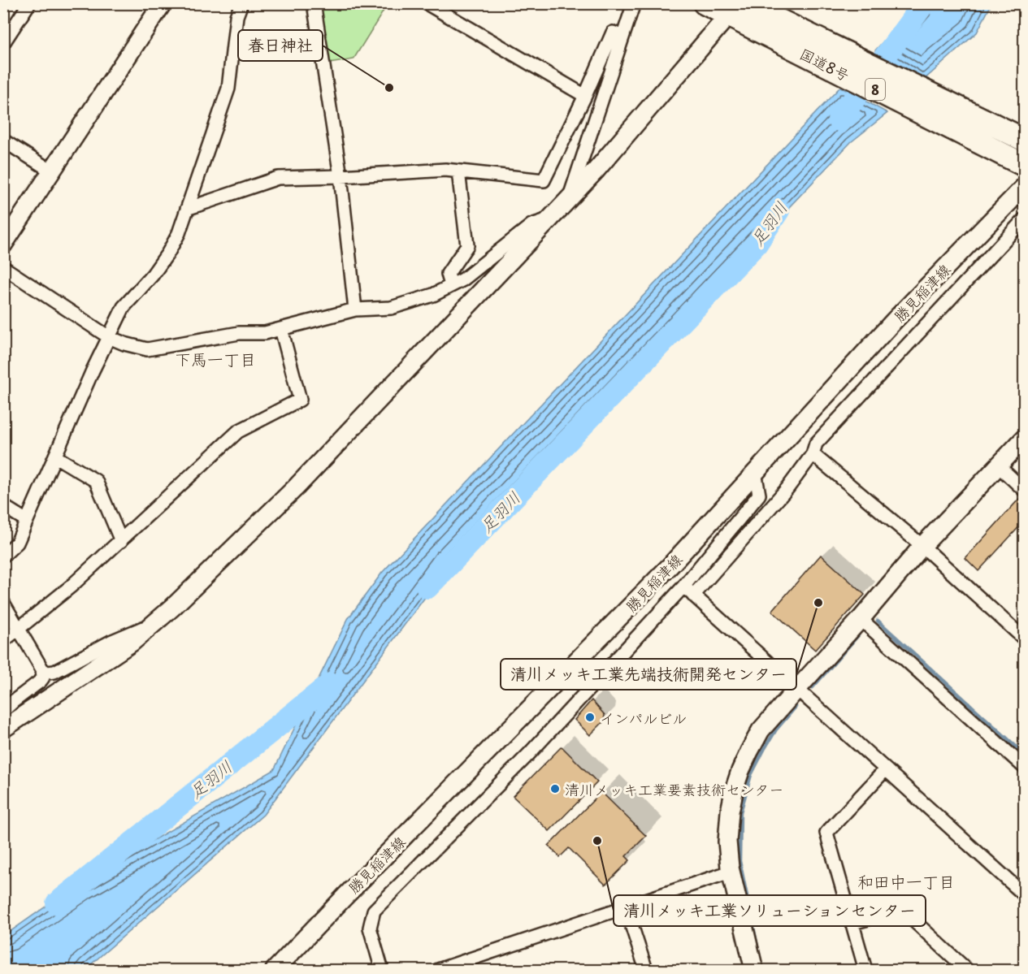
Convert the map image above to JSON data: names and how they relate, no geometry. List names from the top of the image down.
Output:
{
  "streets": {
    "highway": ["国道8号", "8"],
    "street": ["勝見稲津線"]
  },
  "districts": ["下馬一丁目", "和田中一丁目"],
  "water": ["足羽川"],
  "places": [
    "春日神社",
    "清川メッキ工業先端技術開発センター",
    "インパルビル",
    "清川メッキ工業要素技術センター",
    "清川メッキ工業ソリューションセンター"
  ]
}
